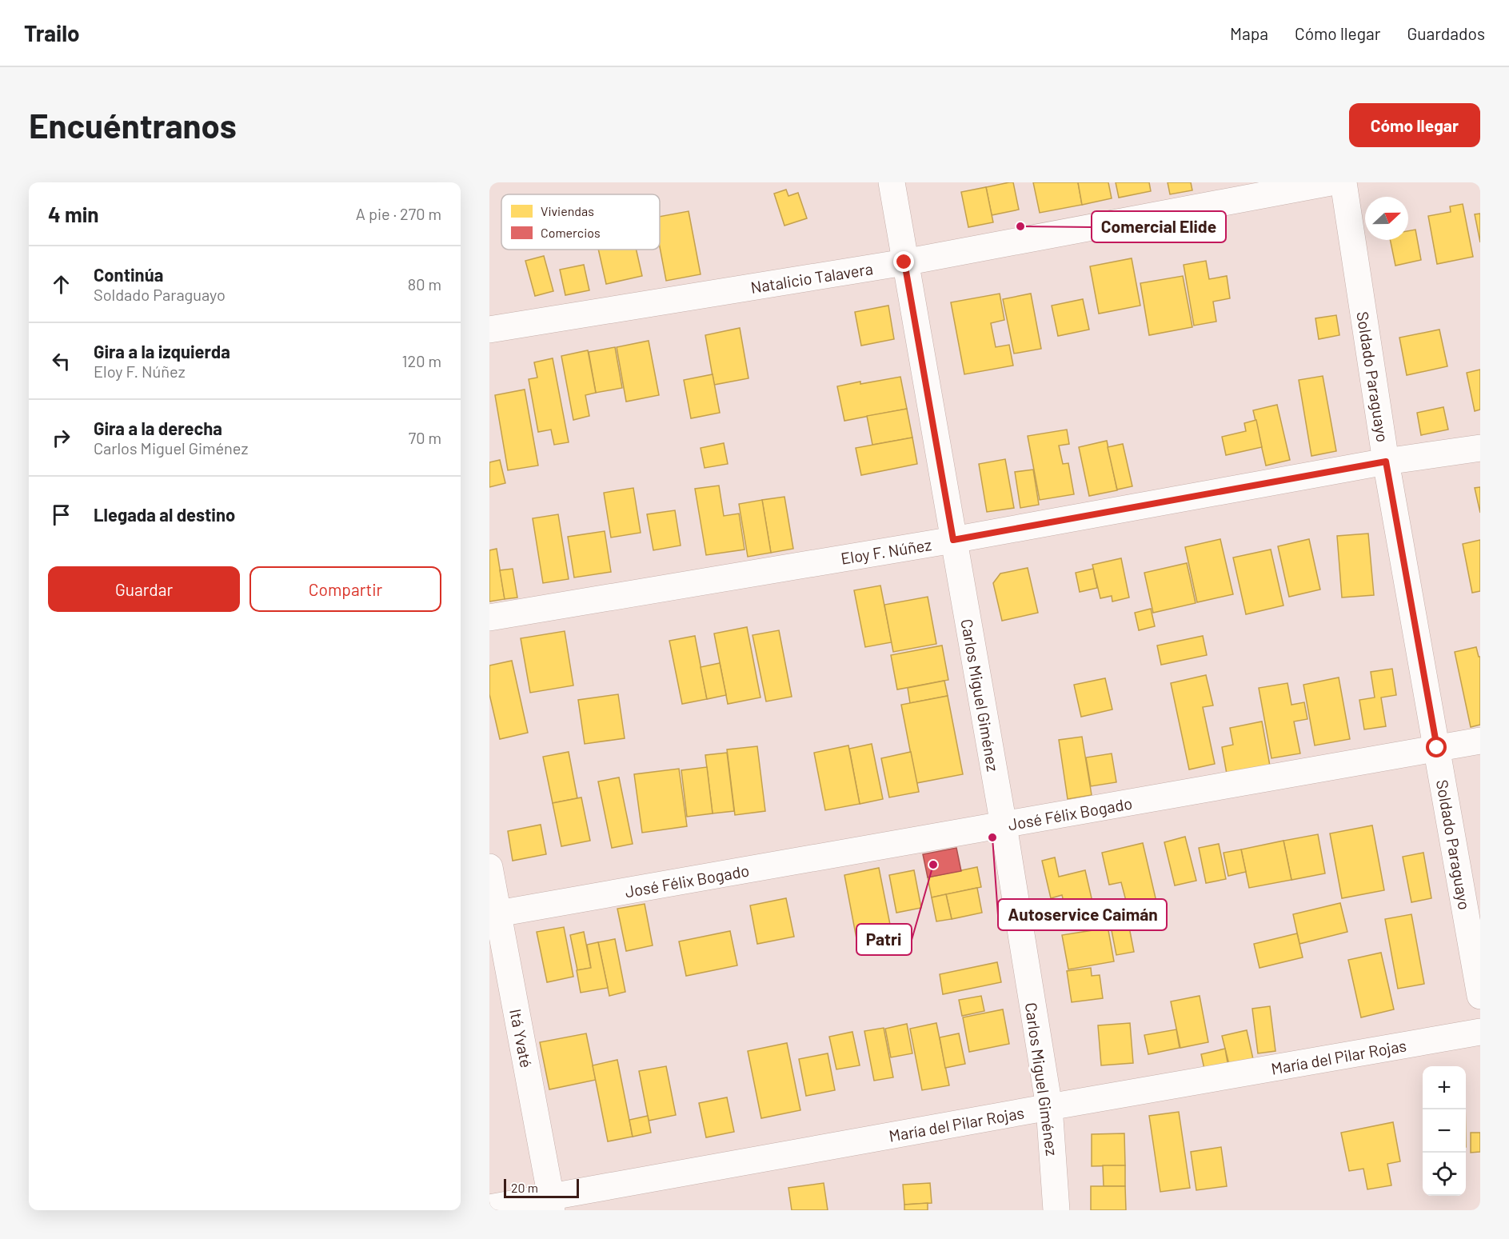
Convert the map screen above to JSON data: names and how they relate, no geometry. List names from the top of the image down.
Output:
{
  "streets": {
    "street": [
      "Natalicio Talavera",
      "Soldado Paraguayo",
      "Eloy F. Núñez",
      "Carlos Miguel Giménez",
      "José Félix Bogado",
      "Itá Yvaté",
      "María del Pilar Rojas"
    ]
  },
  "crossings": [
    ["Natalicio Talavera", "Carlos Miguel Giménez"],
    ["Soldado Paraguayo", "Eloy F. Núñez"],
    ["Soldado Paraguayo", "José Félix Bogado"],
    ["Eloy F. Núñez", "Carlos Miguel Giménez"],
    ["Carlos Miguel Giménez", "José Félix Bogado"],
    ["Carlos Miguel Giménez", "María del Pilar Rojas"],
    ["José Félix Bogado", "Itá Yvaté"],
    ["Itá Yvaté", "María del Pilar Rojas"]
  ],
  "places": ["Comercial Elide", "Autoservice Caimán", "Patri"],
  "legend": ["Viviendas", "Comercios"],
  "scale_bar": "20 m",
  "north": "right",
  "page": {
    "header": "Trailo",
    "nav": ["Mapa", "Cómo llegar", "Guardados"],
    "buttons": [
      "Cómo llegar",
      ["Guardar", "Compartir"]
    ],
    "title": "Encuéntranos",
    "heading": ["4 min", "A pie · 270 m"],
    "list": [
      ["Continúa", "Soldado Paraguayo", "80 m"],
      ["Gira a la izquierda", "Eloy F. Núñez", "120 m"],
      ["Gira a la derecha", "Carlos Miguel Giménez", "70 m"],
      "Llegada al destino"
    ],
    "map_buttons": ["+", "−"],
    "scale": "20 m"
  }
}
